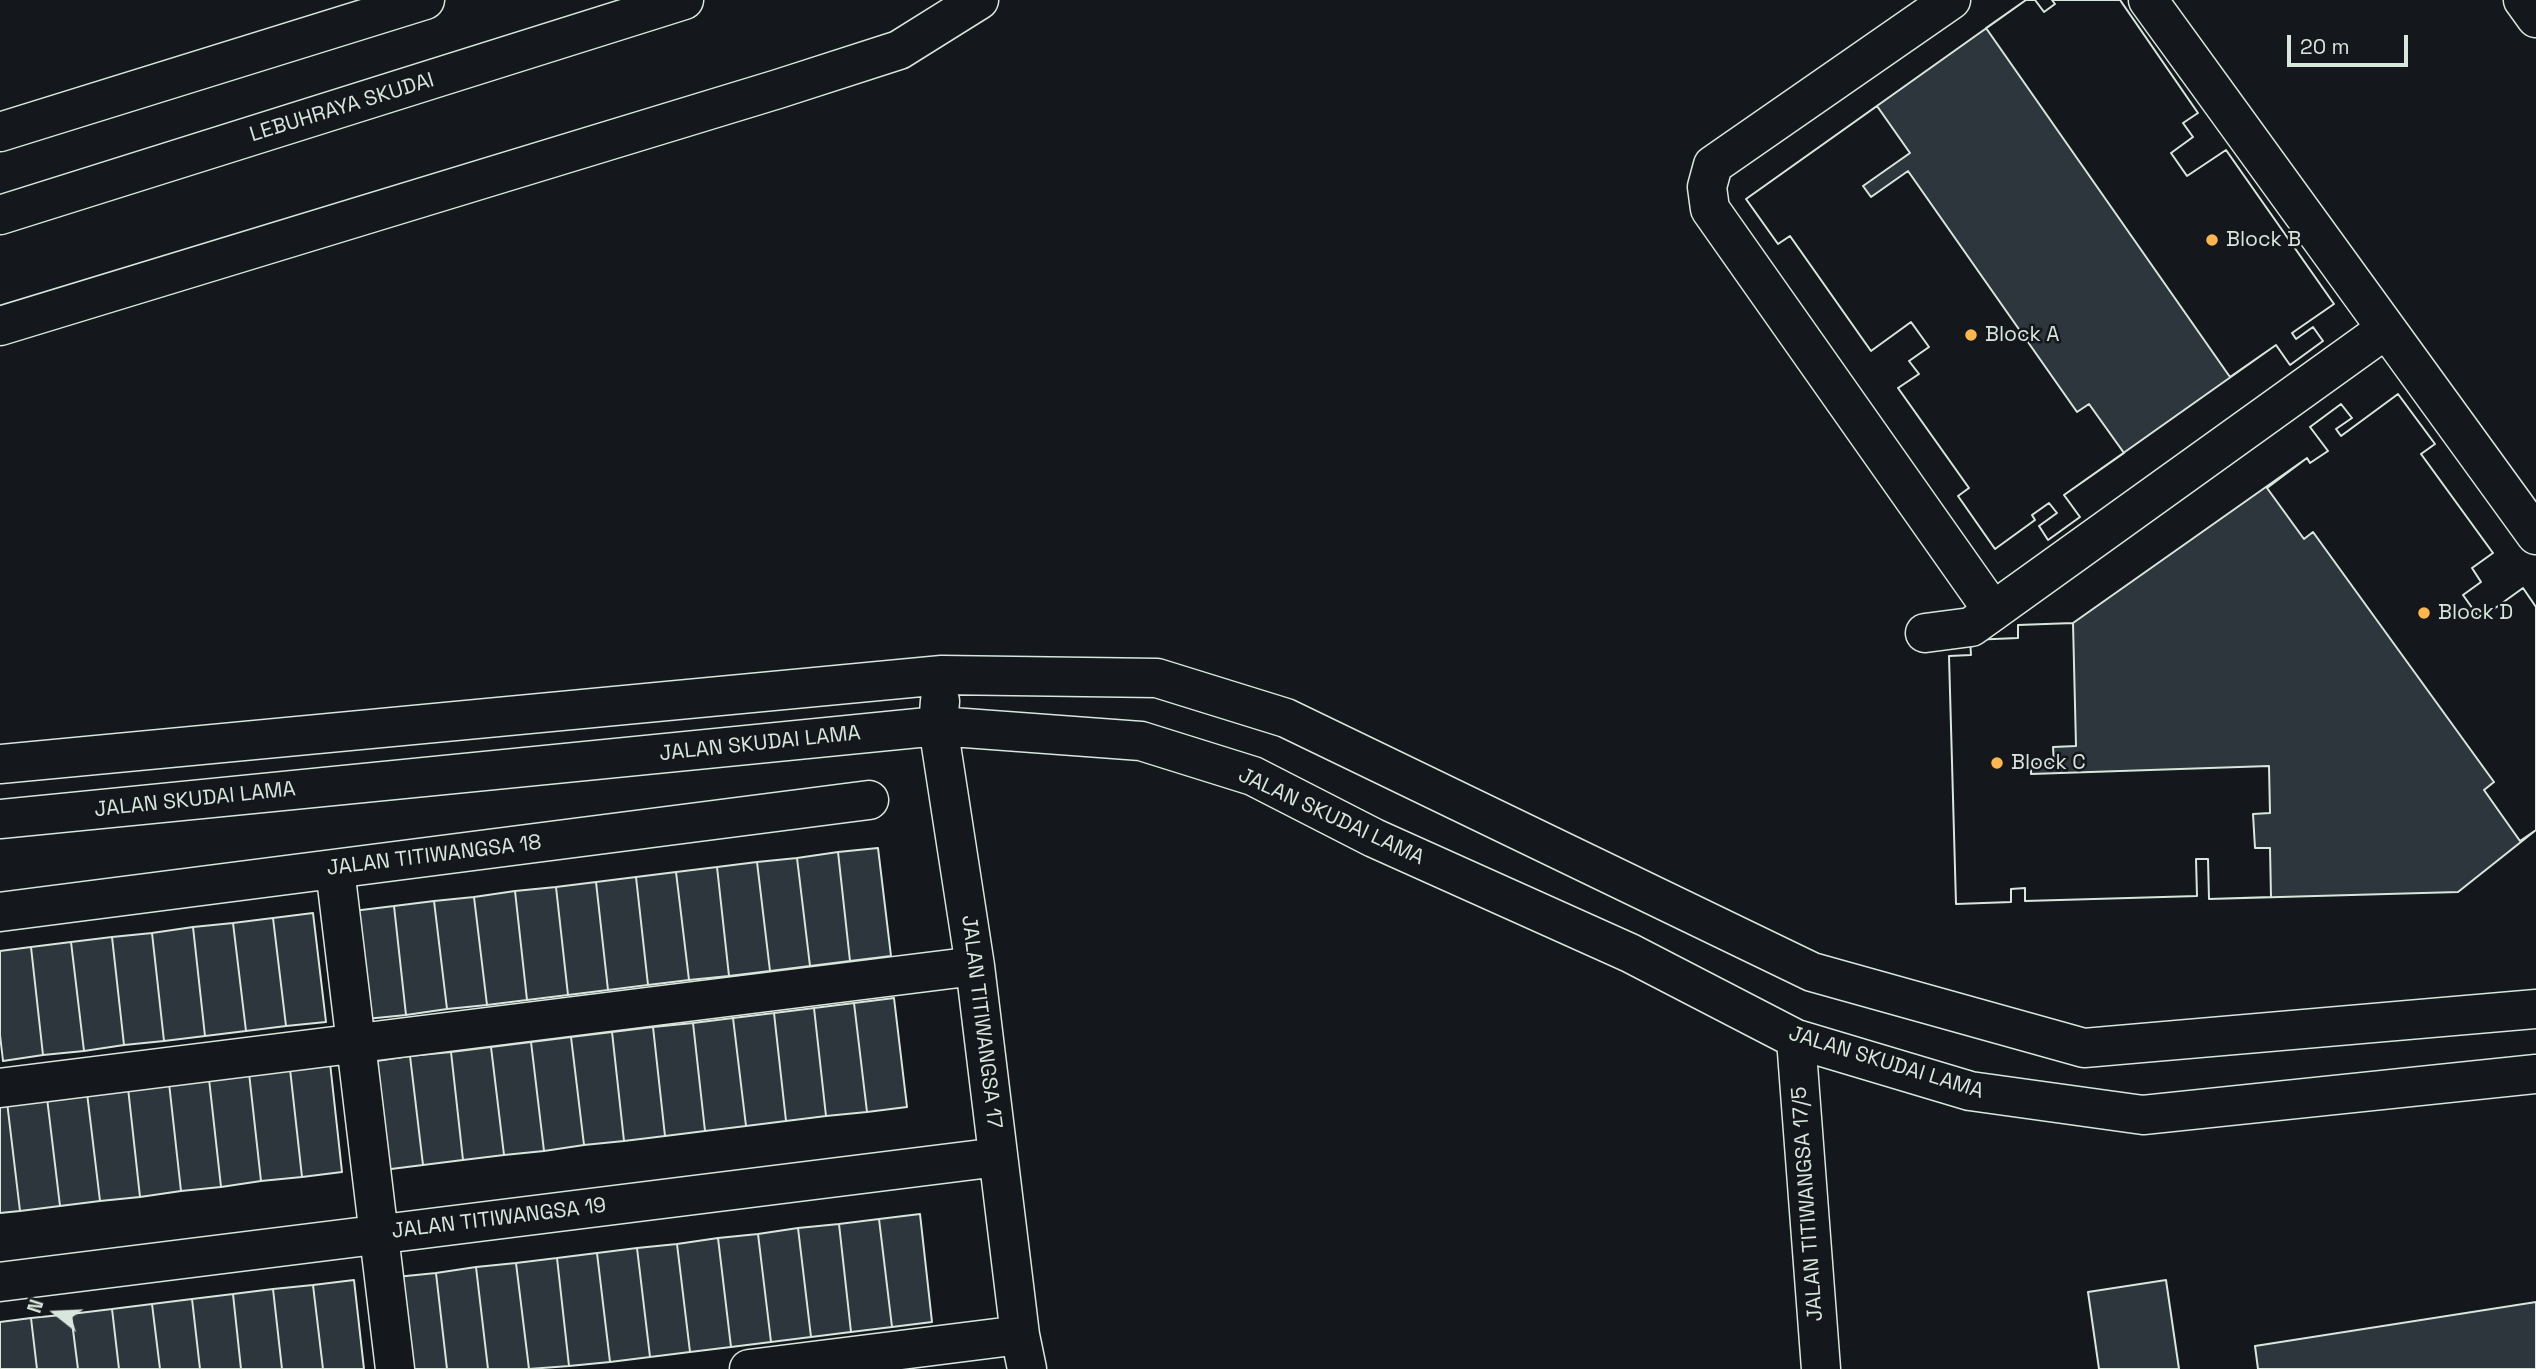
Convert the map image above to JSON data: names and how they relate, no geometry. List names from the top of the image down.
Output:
{
  "streets": {
    "main road": [
      "LEBUHRAYA SKUDAI",
      "JALAN SKUDAI LAMA",
      "JALAN TITIWANGSA 18",
      "JALAN TITIWANGSA 17",
      "JALAN TITIWANGSA 17/5",
      "JALAN TITIWANGSA 19"
    ]
  },
  "crossings": [
    ["JALAN SKUDAI LAMA", "JALAN TITIWANGSA 17"],
    ["JALAN SKUDAI LAMA", "JALAN TITIWANGSA 17/5"],
    ["JALAN TITIWANGSA 17", "JALAN TITIWANGSA 19"]
  ],
  "places": [
    "Block B",
    "Block A",
    "Block D",
    "Block C"
  ],
  "scale_bar": "20 m",
  "north": "left"
}
